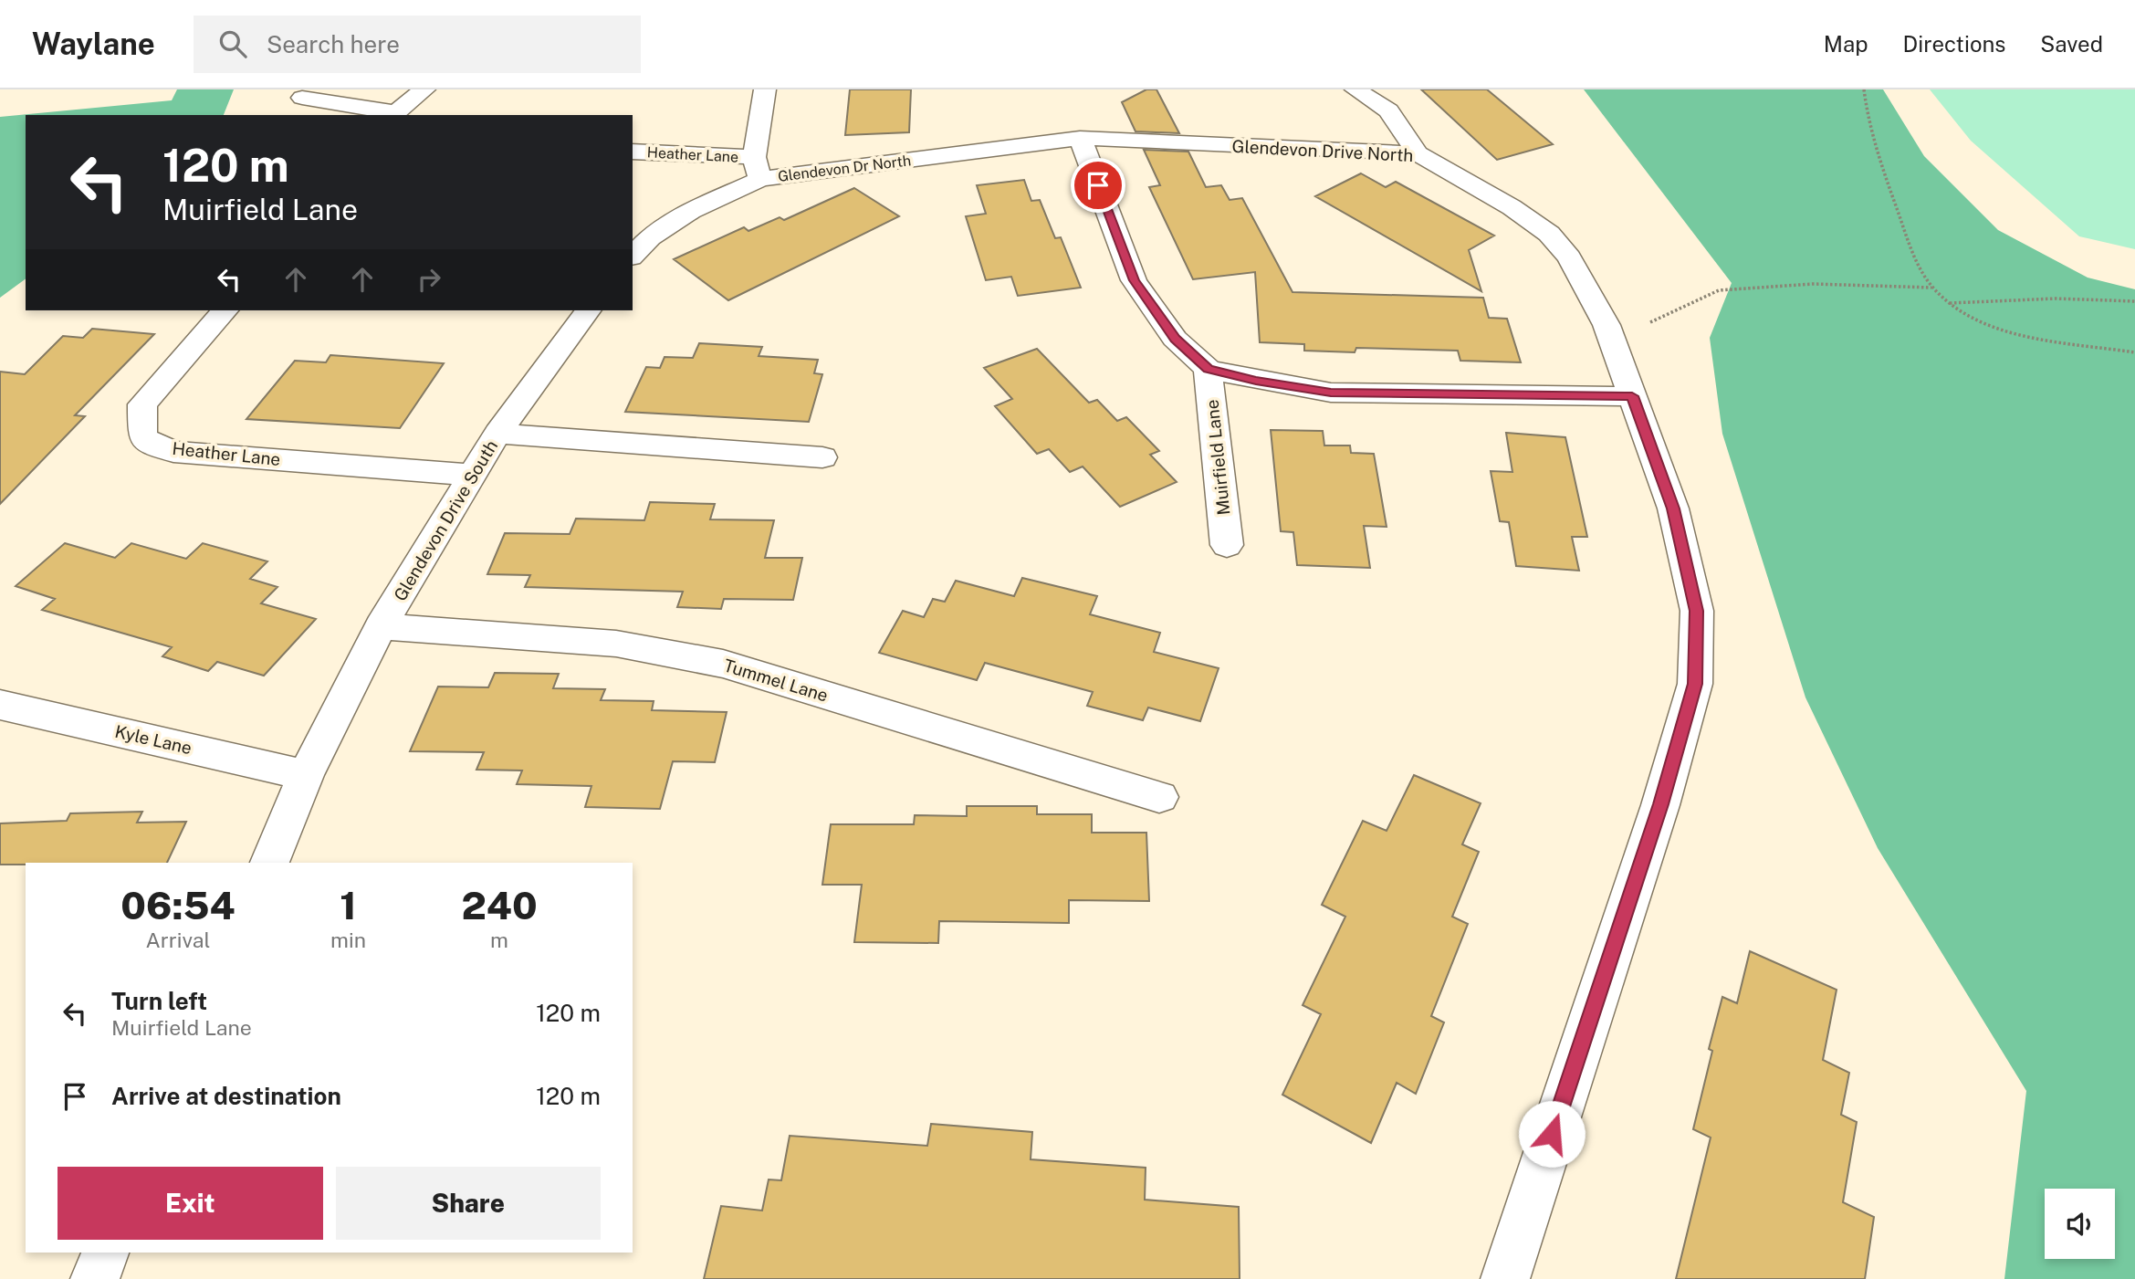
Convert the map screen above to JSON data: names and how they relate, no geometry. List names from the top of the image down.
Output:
{
  "streets": {
    "street": [
      "Glendevon Drive North",
      "Heather Lane",
      "Glendevon Dr North",
      "Muirfield Lane",
      "Glendevon Drive South",
      "Tummel Lane",
      "Kyle Lane"
    ]
  },
  "crossings": [
    ["Glendevon Drive North", "Glendevon Dr North"],
    ["Glendevon Drive North", "Muirfield Lane"],
    ["Heather Lane", "Glendevon Dr North"],
    ["Heather Lane", "Glendevon Drive South"],
    ["Glendevon Dr North", "Muirfield Lane"],
    ["Glendevon Drive South", "Tummel Lane"],
    ["Glendevon Drive South", "Kyle Lane"]
  ],
  "page": {
    "header": "Waylane",
    "search": "Search here",
    "nav": ["Map", "Directions", "Saved"],
    "turn": ["120 m", "Muirfield Lane"],
    "eta": [
      "06:54",
      "Arrival",
      "1",
      "min",
      "240",
      "m"
    ],
    "list": [
      {
        "name": "Turn left",
        "note": "Muirfield Lane",
        "value": "120 m"
      },
      {
        "name": "Arrive at destination",
        "value": "120 m"
      }
    ],
    "buttons": ["Exit", "Share"]
  }
}
